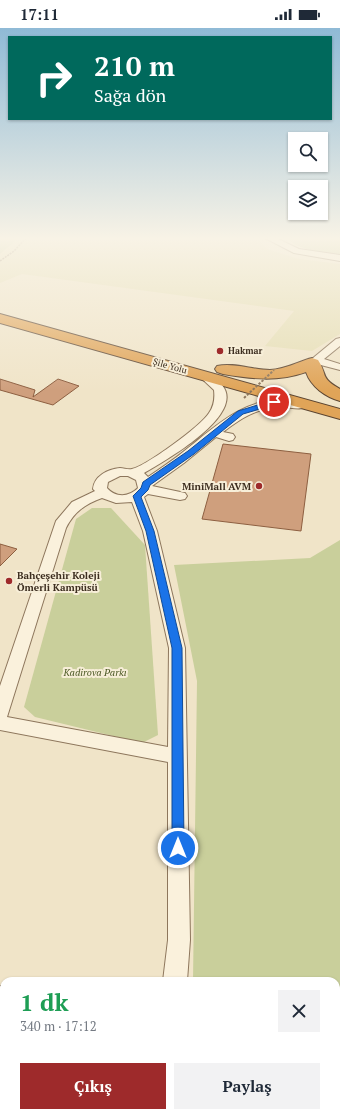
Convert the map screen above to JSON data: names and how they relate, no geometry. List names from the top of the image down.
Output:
{
  "streets": {
    "highway": ["Şile Yolu"]
  },
  "parks": ["Kadirova Parkı"],
  "places": ["Hakmar", "MiniMall AVM", "Bahçeşehir Koleji Ömerli Kampüsü"],
  "page": {
    "status": "17:11",
    "turn": ["210 m", "Sağa dön"],
    "heading": ["1 dk", "340 m · 17:12"],
    "buttons": ["Çıkış", "Paylaş"]
  }
}
